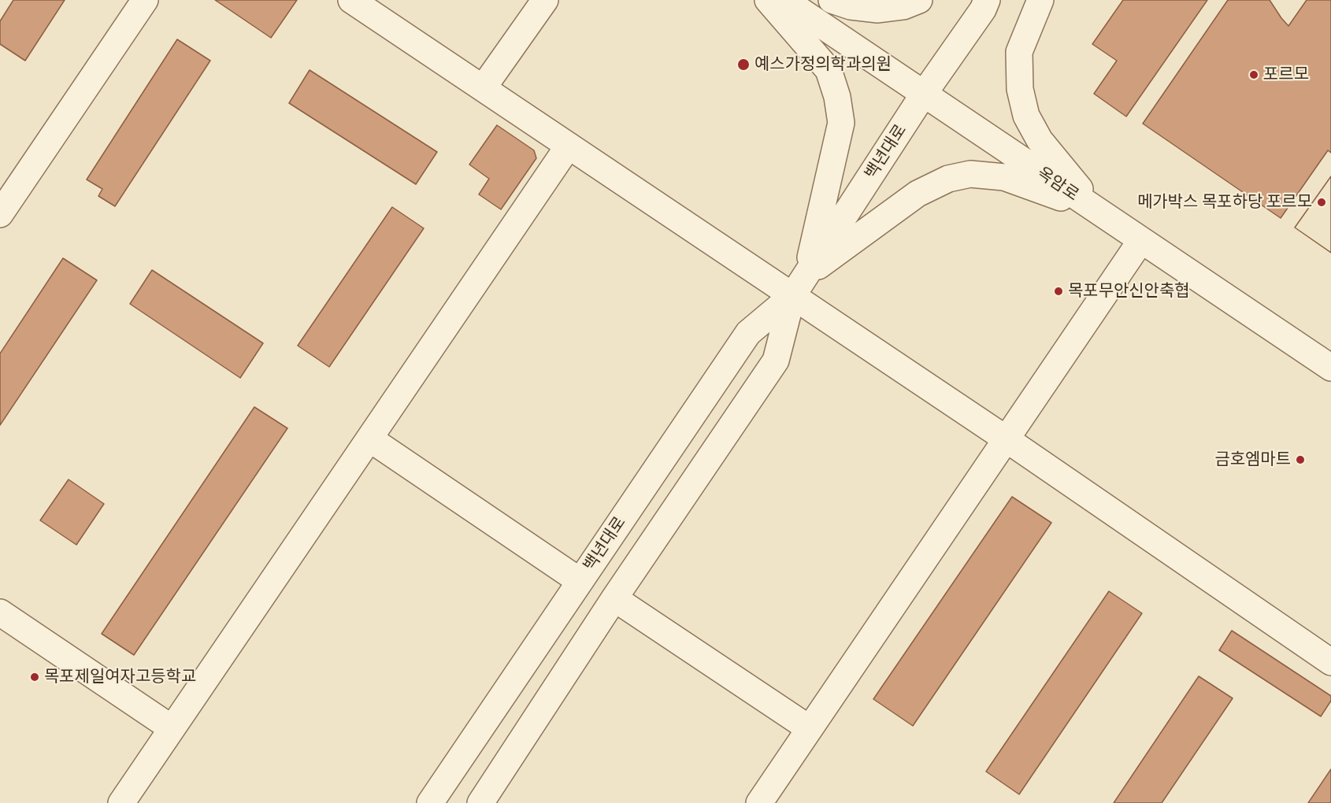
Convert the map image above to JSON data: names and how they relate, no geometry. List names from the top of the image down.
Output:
{
  "streets": {
    "street": ["백년대로", "옥암로"]
  },
  "crossings": [
    ["백년대로", "옥암로"]
  ],
  "places": [
    "예스가정의학과의원",
    "포르모",
    "메가박스 목포하당 포르모",
    "목포무안신안축협",
    "금호엠마트",
    "목포제일여자고등학교"
  ]
}
